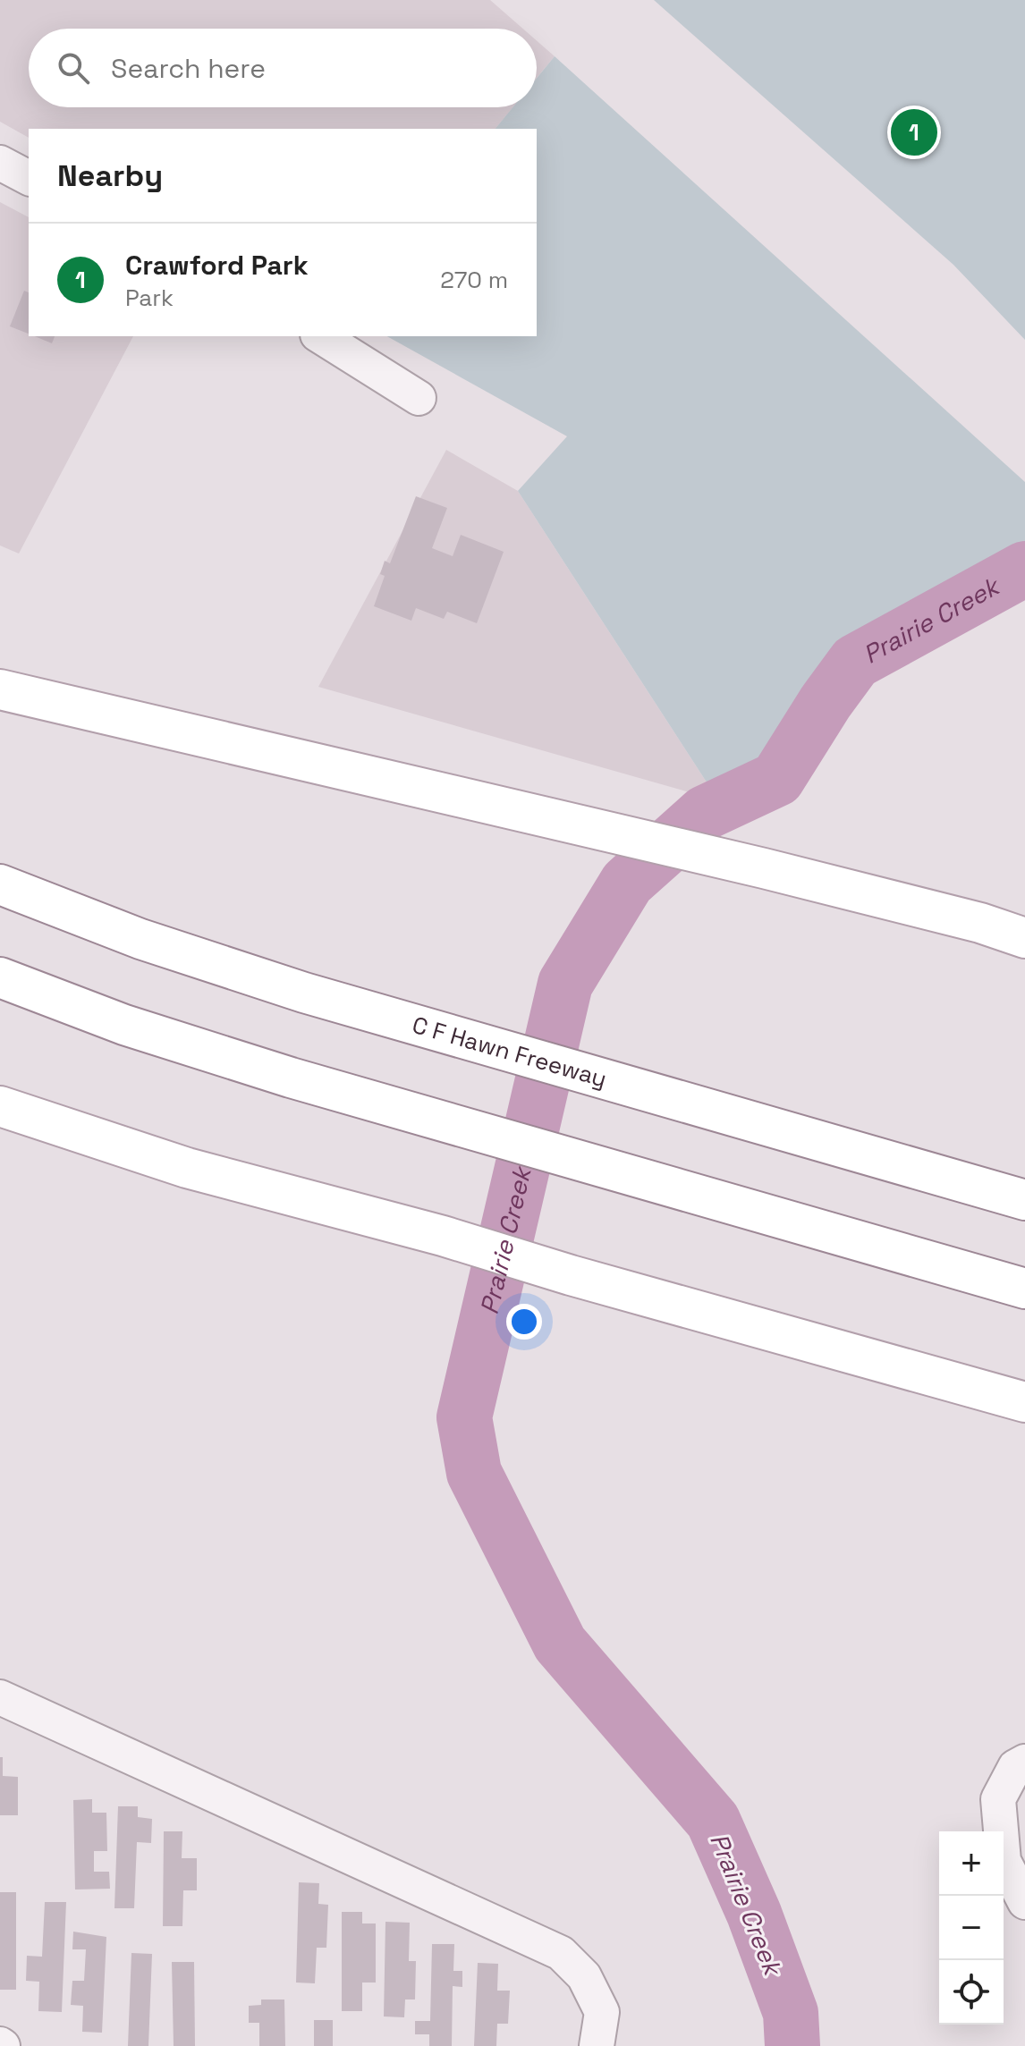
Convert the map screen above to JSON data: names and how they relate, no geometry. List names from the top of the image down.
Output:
{
  "streets": {
    "main road": ["C F Hawn Freeway"]
  },
  "water": ["Prairie Creek"],
  "page": {
    "search": "Search here",
    "pins": "1",
    "heading": "Nearby",
    "list": [
      {
        "mark": "1",
        "name": "Crawford Park",
        "note": "Park",
        "value": "270 m"
      }
    ],
    "map_buttons": ["+", "−"]
  }
}
